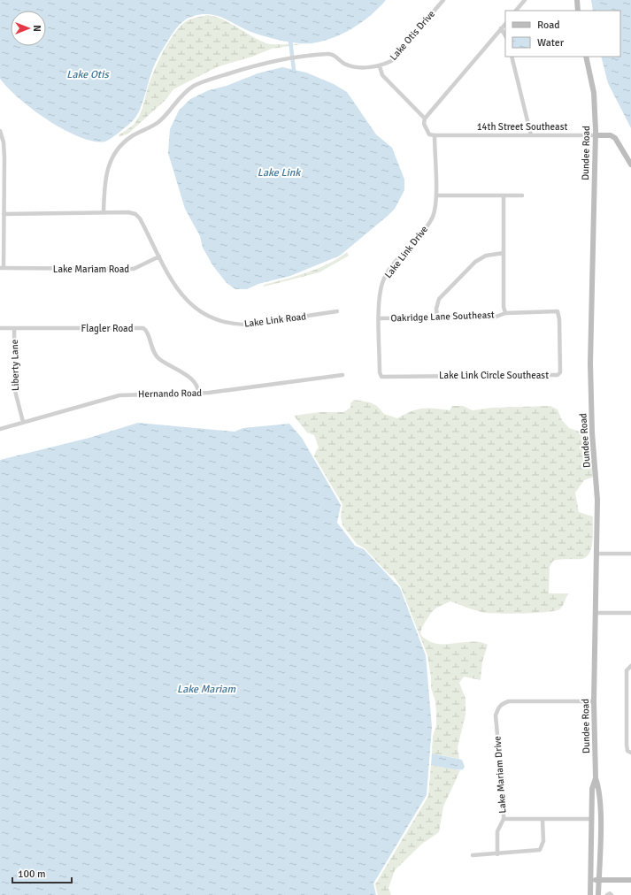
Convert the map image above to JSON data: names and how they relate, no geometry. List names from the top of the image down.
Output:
{
  "streets": {
    "main road": ["14th Street Southeast", "Dundee Road"],
    "street": [
      "Lake Otis Drive",
      "Lake Link Drive",
      "Lake Mariam Road",
      "Oakridge Lane Southeast",
      "Lake Link Road",
      "Flagler Road",
      "Liberty Lane",
      "Lake Link Circle Southeast",
      "Hernando Road",
      "Lake Mariam Drive"
    ]
  },
  "crossings": [
    ["14th Street Southeast", "Dundee Road"],
    ["14th Street Southeast", "Lake Link Drive"],
    ["Dundee Road", "Lake Mariam Drive"],
    ["Lake Link Drive", "Oakridge Lane Southeast"],
    ["Lake Link Drive", "Lake Link Circle Southeast"],
    ["Lake Mariam Road", "Lake Link Road"],
    ["Oakridge Lane Southeast", "Lake Link Circle Southeast"],
    ["Flagler Road", "Liberty Lane"],
    ["Flagler Road", "Hernando Road"],
    ["Liberty Lane", "Hernando Road"]
  ],
  "water": ["Lake Otis", "Lake Link", "Lake Mariam"],
  "legend": ["Road", "Water"],
  "scale_bar": "100 m",
  "north": "right"
}
